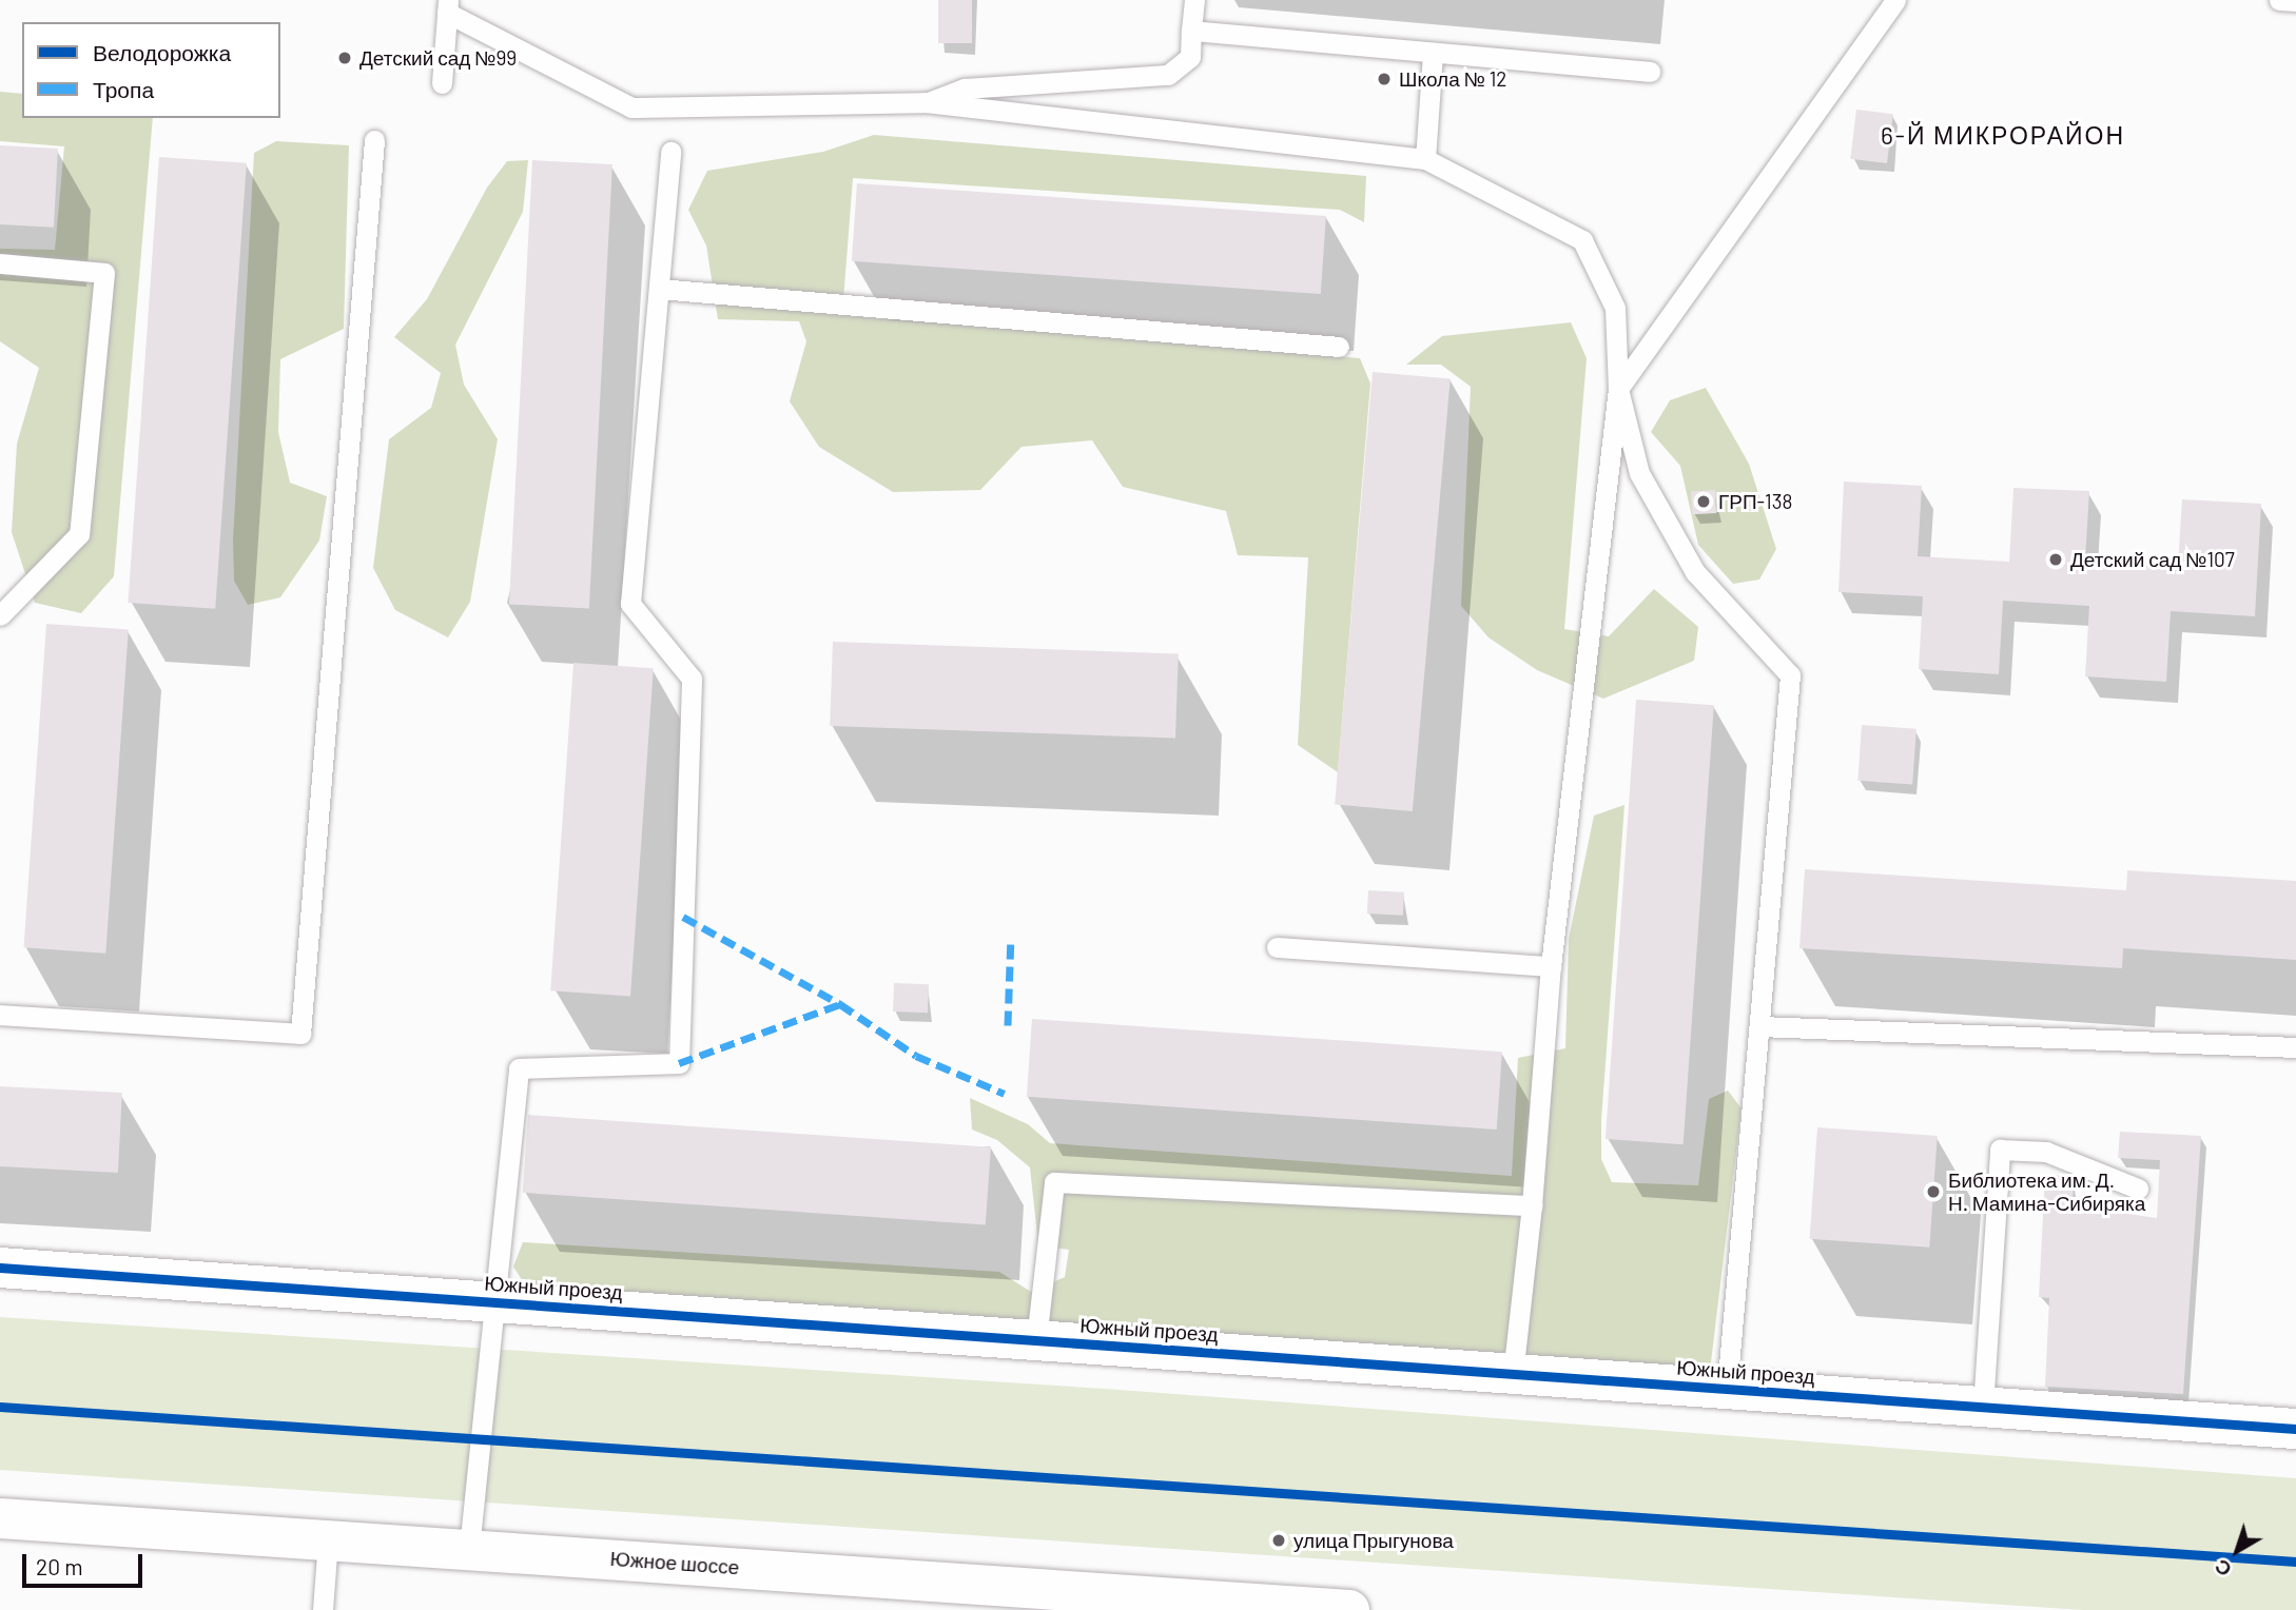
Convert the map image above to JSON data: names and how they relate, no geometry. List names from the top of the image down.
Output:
{
  "streets": {
    "street": ["Южный проезд", "Южное шоссе"]
  },
  "districts": ["6-Й МИКРОРАЙОН"],
  "places": [
    "Детский сад №99",
    "Школа № 12",
    "ГРП-138",
    "Детский сад №107",
    "Библиотека им. Д. Н. Мамина-Сибиряка",
    "улица Прыгунова"
  ],
  "legend": ["Велодорожка", "Тропа"],
  "scale_bar": "20 m",
  "north": "bottom left"
}
